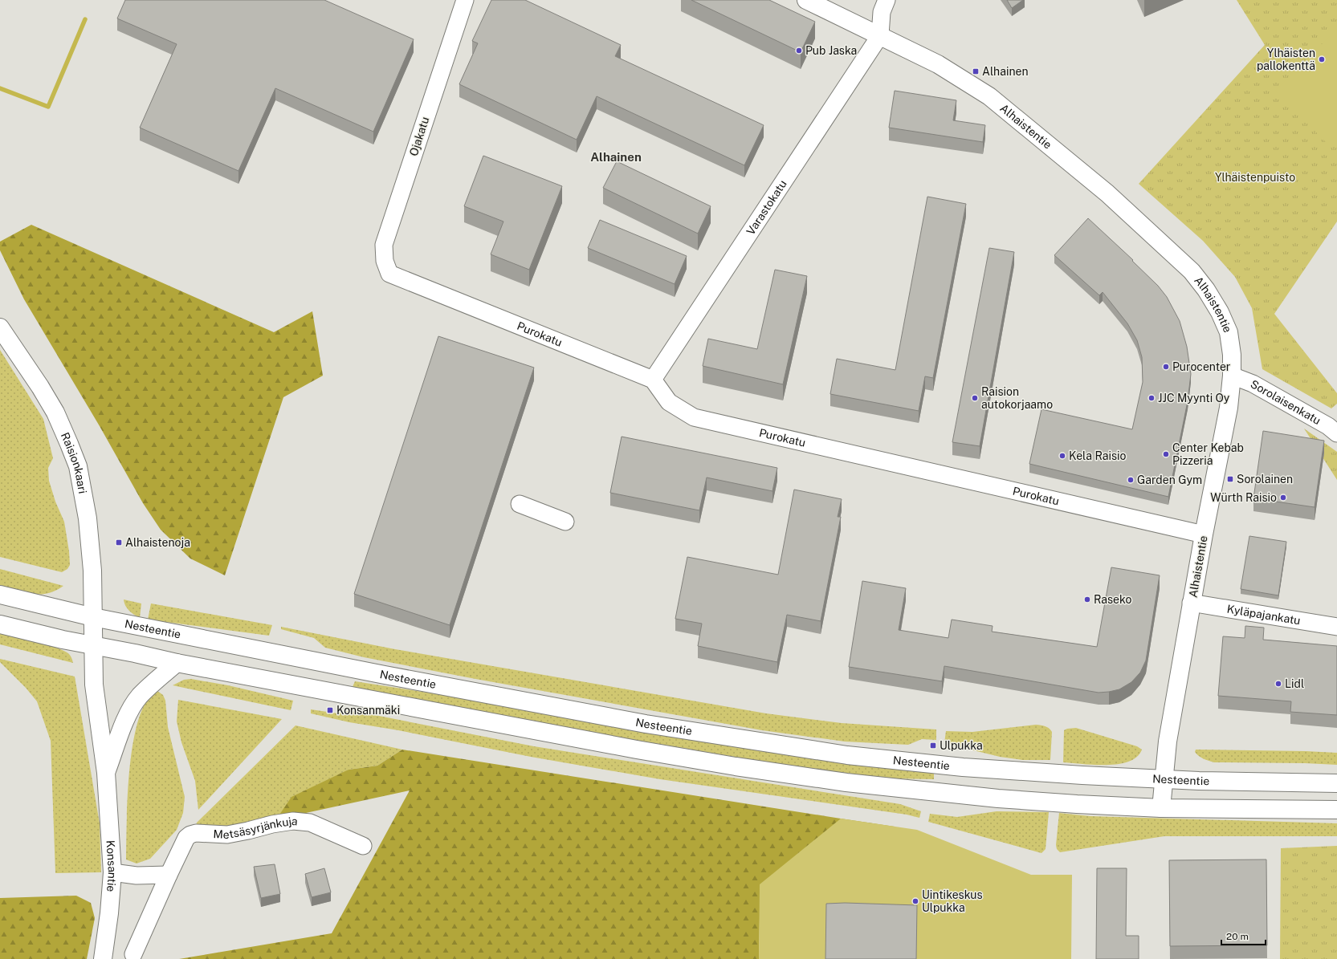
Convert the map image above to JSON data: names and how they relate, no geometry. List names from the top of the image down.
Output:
{
  "streets": {
    "main road": [
      "Alhaistentie",
      "Raisionkaari",
      "Nesteentie",
      "Konsantie"
    ],
    "street": [
      "Ojakatu",
      "Varastokatu",
      "Purokatu",
      "Sorolaisenkatu",
      "Kyläpajankatu",
      "Metsäsyrjänkuja"
    ]
  },
  "crossings": [
    ["Alhaistentie", "Varastokatu"],
    ["Alhaistentie", "Purokatu"],
    ["Alhaistentie", "Sorolaisenkatu"],
    ["Alhaistentie", "Kyläpajankatu"],
    ["Alhaistentie", "Nesteentie"],
    ["Ojakatu", "Purokatu"],
    ["Varastokatu", "Purokatu"],
    ["Raisionkaari", "Nesteentie"],
    ["Raisionkaari", "Konsantie"]
  ],
  "districts": ["Alhainen"],
  "parks": ["Ylhäistenpuisto"],
  "places": {
    "other": [
      "Pub Jaska",
      "Ylhäisten pallokenttä",
      "Purocenter",
      "Raision autokorjaamo",
      "JJC Myynti Oy",
      "Center Kebab Pizzeria",
      "Kela Raisio",
      "Garden Gym",
      "Würth Raisio",
      "Raseko",
      "Lidl",
      "Uintikeskus Ulpukka"
    ],
    "transit": [
      "Alhainen",
      "Sorolainen",
      "Alhaistenoja",
      "Konsanmäki",
      "Ulpukka"
    ]
  },
  "scale_bar": "20 m"
}
